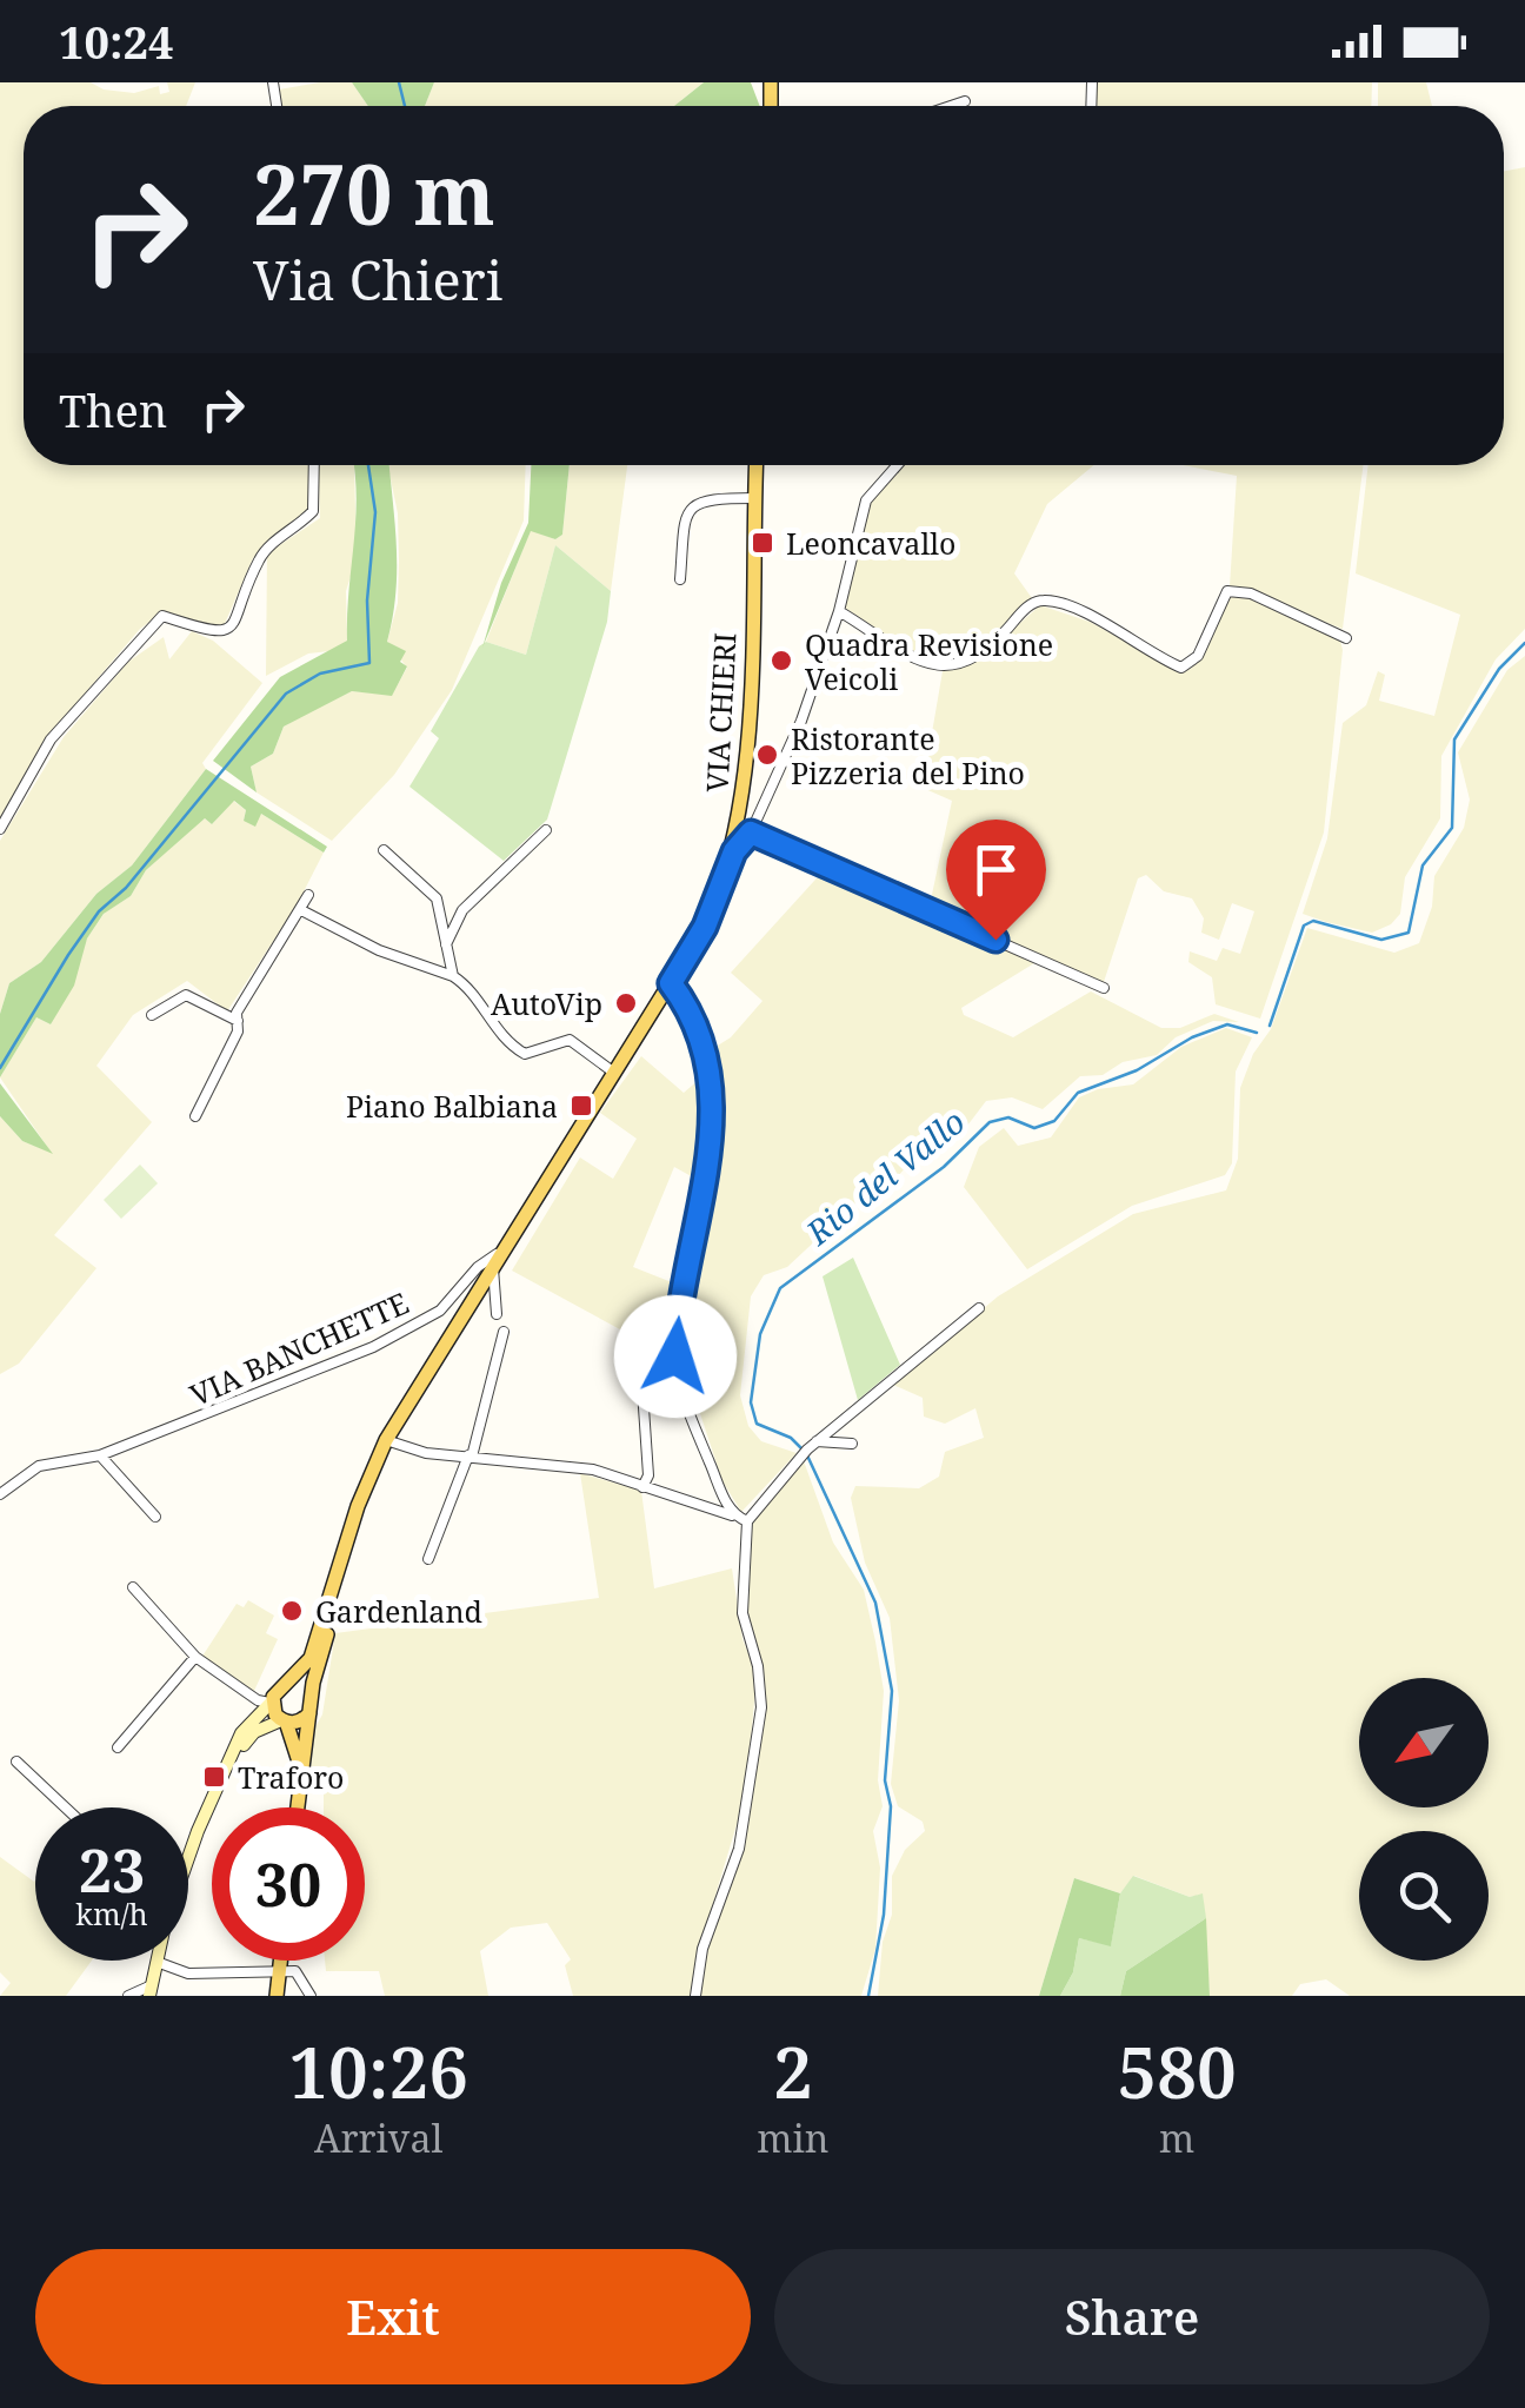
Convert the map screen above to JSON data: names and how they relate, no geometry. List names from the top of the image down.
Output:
{
  "streets": {
    "main road": ["VIA CHIERI"],
    "street": ["VIA BANCHETTE"]
  },
  "crossings": [
    ["VIA CHIERI", "VIA BANCHETTE"]
  ],
  "water": ["Rio del Vallo"],
  "places": {
    "transit": ["Leoncavallo", "Piano Balbiana", "Traforo"],
    "other": [
      "Quadra Revisione Veicoli",
      "Ristorante Pizzeria del Pino",
      "AutoVip",
      "Gardenland"
    ]
  },
  "north": "bottom left",
  "page": {
    "status": "10:24",
    "turn": ["270 m", "Via Chieri"],
    "then": "Then",
    "speed": "23 km/h",
    "limit": "30",
    "eta": [
      "10:26",
      "Arrival",
      "2",
      "min",
      "580",
      "m"
    ],
    "buttons": ["Exit", "Share"]
  }
}
